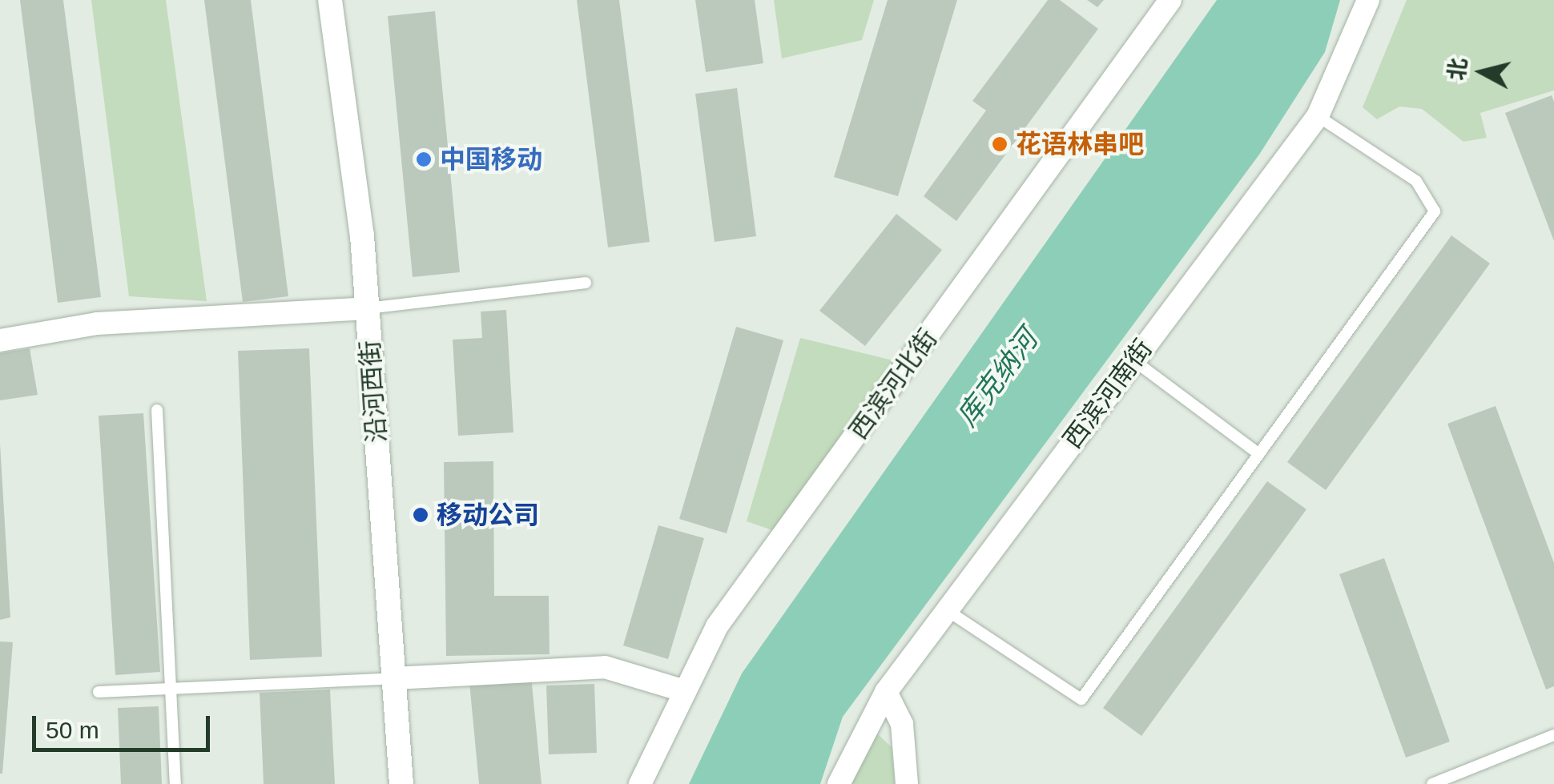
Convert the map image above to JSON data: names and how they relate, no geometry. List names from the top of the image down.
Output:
{
  "streets": {
    "street": ["西滨河北街", "沿河西街", "西滨河南街"]
  },
  "water": ["库克纳河"],
  "places": ["花语林串吧", "中国移动", "移动公司"],
  "scale_bar": "50 m",
  "north": "left"
}
